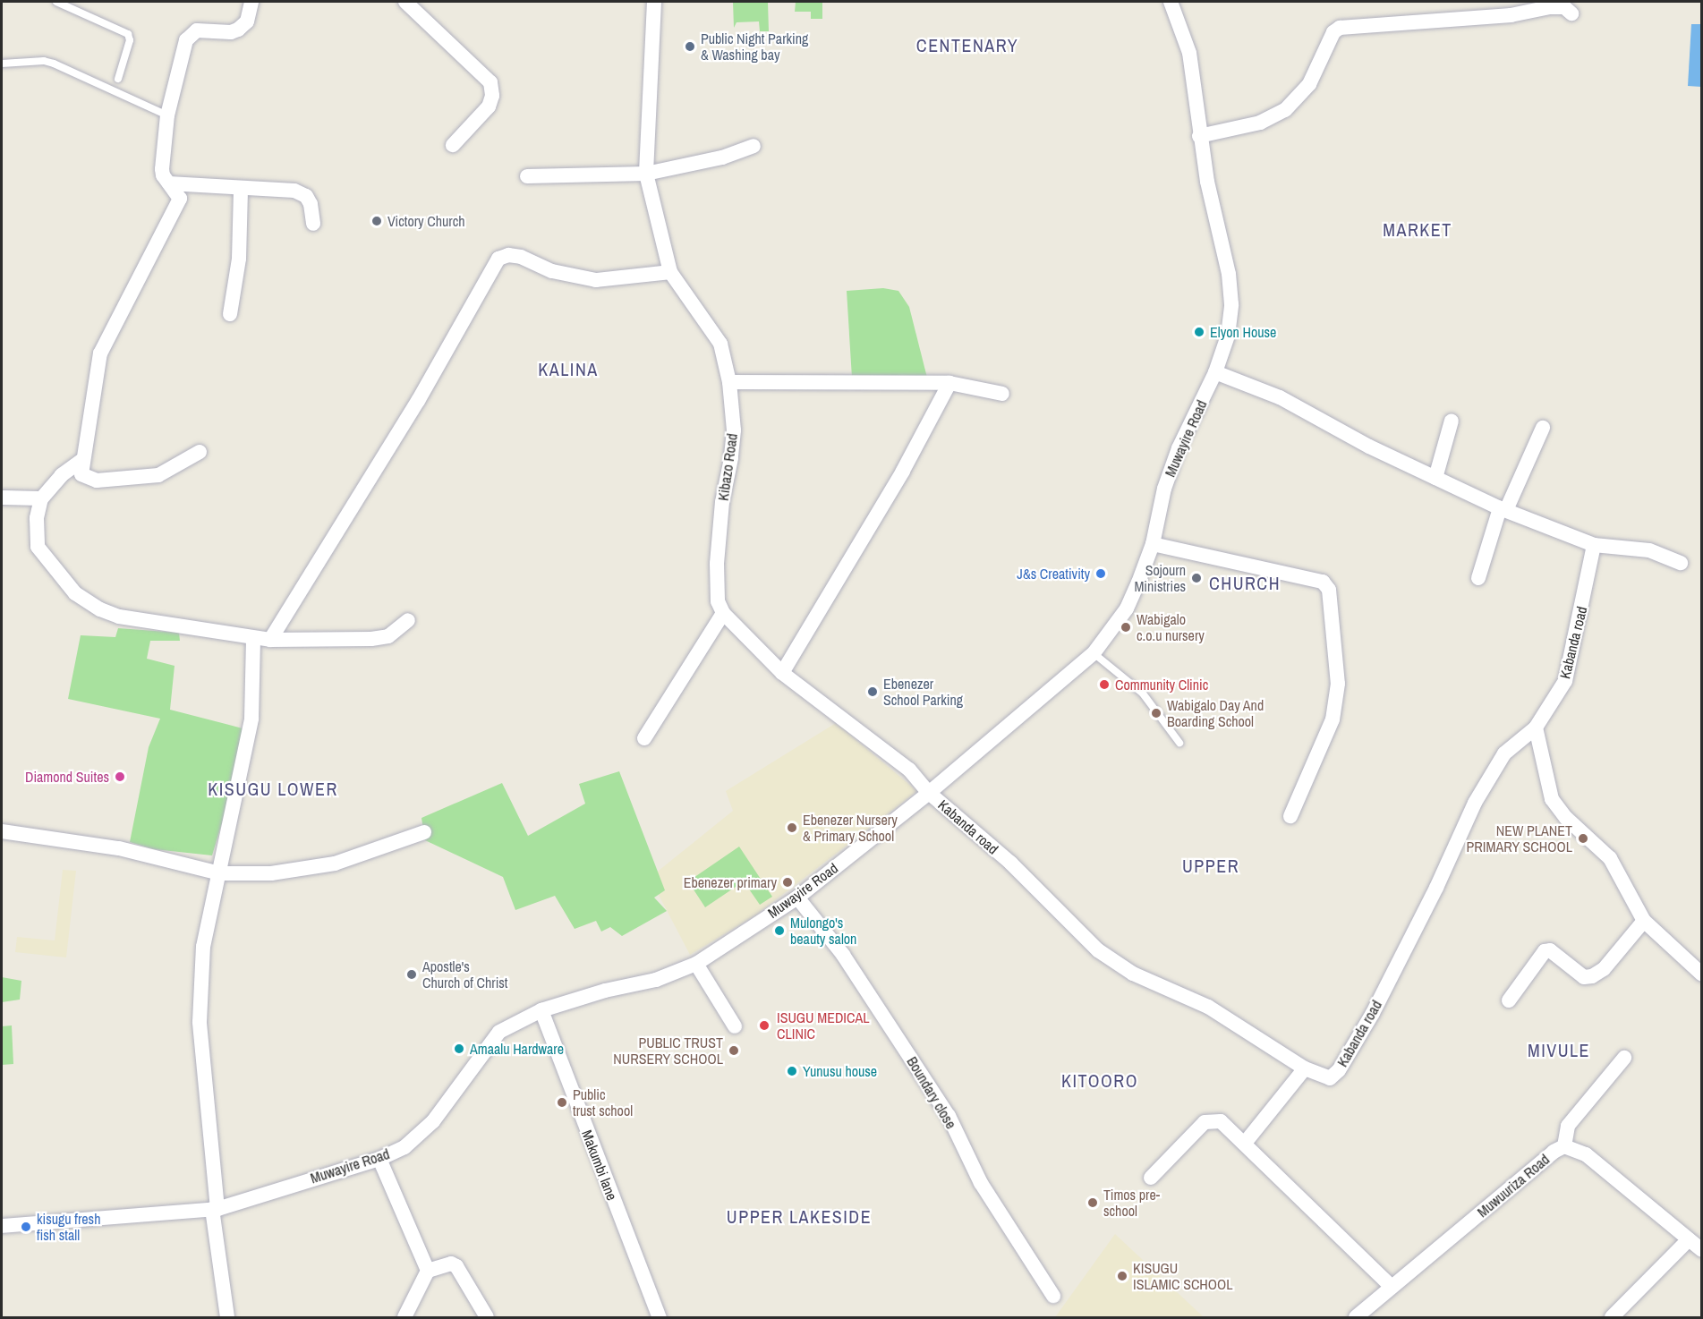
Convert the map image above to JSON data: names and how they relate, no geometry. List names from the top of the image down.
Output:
{
  "streets": {
    "street": [
      "Muwayire Road",
      "Kibazo Road",
      "Kabanda road",
      "Boundary close",
      "Makumbi lane",
      "Muwuuriza Road"
    ]
  },
  "crossings": [
    ["Muwayire Road", "Kabanda road"],
    ["Muwayire Road", "Boundary close"],
    ["Muwayire Road", "Makumbi lane"]
  ],
  "districts": [
    "CENTENARY",
    "MARKET",
    "KALINA",
    "CHURCH",
    "KISUGU LOWER",
    "UPPER",
    "MIVULE",
    "KITOORO",
    "UPPER LAKESIDE"
  ],
  "places": [
    "Public Night Parking & Washing bay",
    "Victory Church",
    "Elyon House",
    "J&s Creativity",
    "Sojourn Ministries",
    "Wabigalo c.o.u nursery",
    "Community Clinic",
    "Ebenezer School Parking",
    "Wabigalo Day And Boarding School",
    "Diamond Suites",
    "Ebenezer Nursery & Primary School",
    "NEW PLANET PRIMARY SCHOOL",
    "Ebenezer primary",
    "Mulongo's beauty salon",
    "Apostle's Church of Christ",
    "ISUGU MEDICAL CLINIC",
    "Amaalu Hardware",
    "PUBLIC TRUST NURSERY SCHOOL",
    "Yunusu house",
    "Public trust school",
    "Timos pre- school",
    "kisugu fresh fish stall",
    "KISUGU ISLAMIC SCHOOL"
  ]
}
